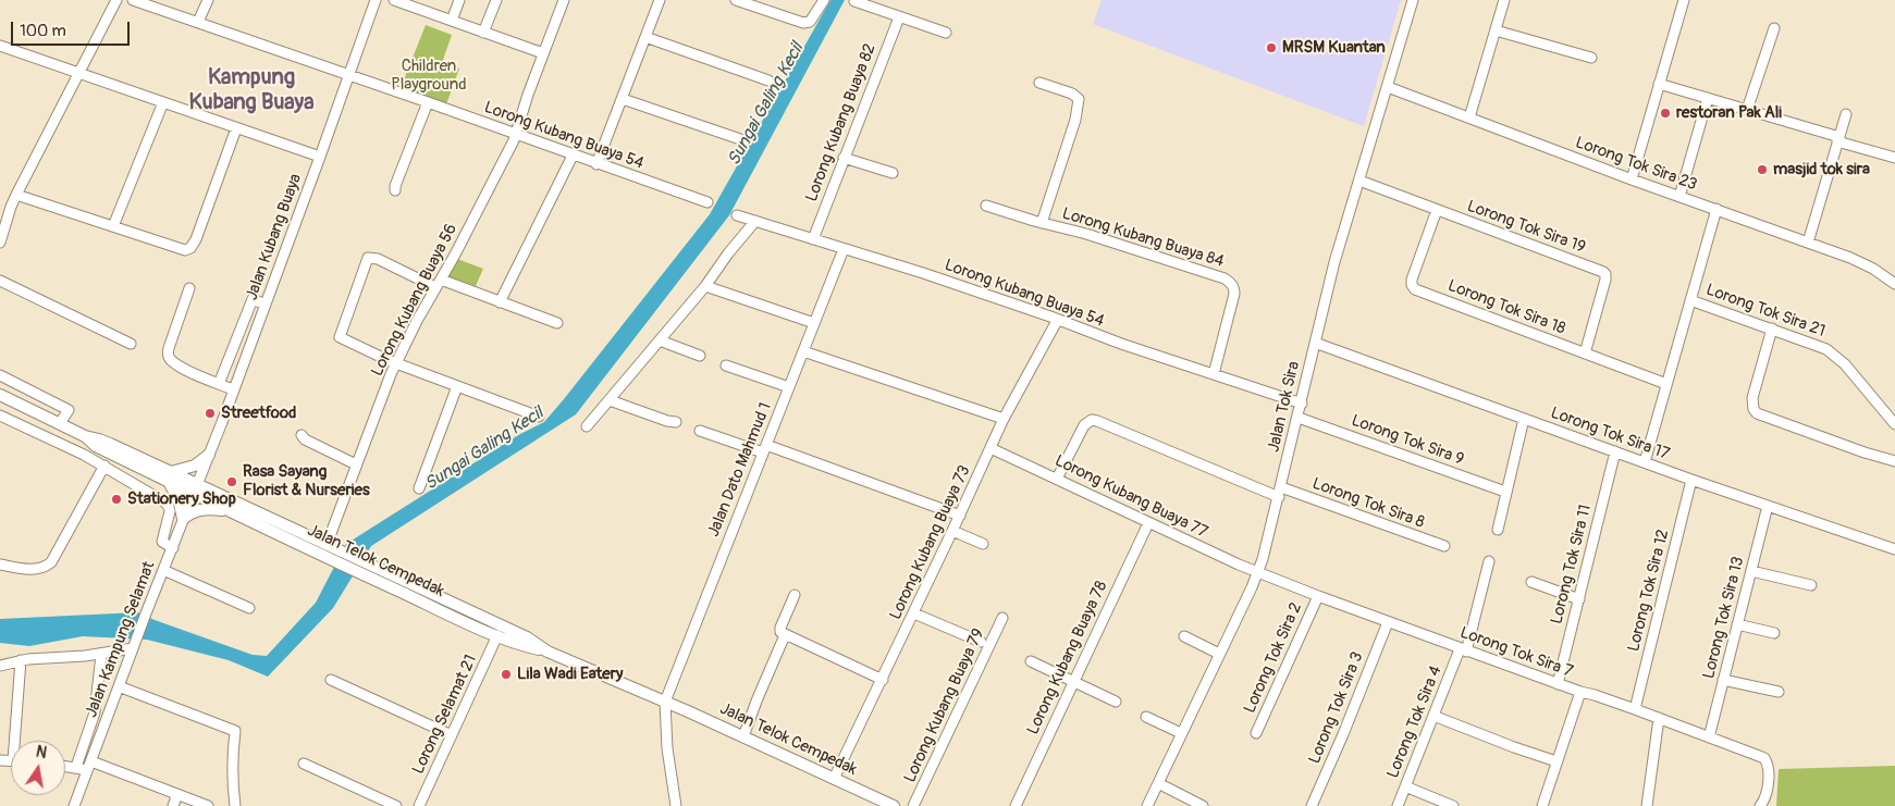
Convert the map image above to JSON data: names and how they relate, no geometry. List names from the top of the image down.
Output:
{
  "streets": {
    "main road": ["Jalan Telok Cempedak"],
    "street": [
      "Lorong Kubang Buaya 82",
      "Lorong Kubang Buaya 54",
      "Lorong Tok Sira 23",
      "Lorong Tok Sira 19",
      "Jalan Kubang Buaya",
      "Lorong Kubang Buaya 84",
      "Lorong Kubang Buaya 56",
      "Lorong Tok Sira 18",
      "Lorong Tok Sira 21",
      "Jalan Tok Sira",
      "Lorong Tok Sira 17",
      "Lorong Tok Sira 9",
      "Jalan Dato Mahmud 1",
      "Lorong Kubang Buaya 77",
      "Lorong Tok Sira 8",
      "Lorong Kubang Buaya 73",
      "Lorong Tok Sira 11",
      "Lorong Tok Sira 12",
      "Lorong Tok Sira 13",
      "Jalan Kampung Selamat",
      "Lorong Tok Sira 7",
      "Lorong Kubang Buaya 78",
      "Lorong Tok Sira 2",
      "Lorong Kubang Buaya 79",
      "Lorong Tok Sira 3",
      "Lorong Selamat 21",
      "Lorong Tok Sira 4"
    ]
  },
  "crossings": [
    ["Lorong Kubang Buaya 82", "Lorong Kubang Buaya 54"],
    ["Lorong Kubang Buaya 54", "Jalan Kubang Buaya"],
    ["Lorong Kubang Buaya 54", "Lorong Kubang Buaya 84"],
    ["Lorong Kubang Buaya 54", "Lorong Kubang Buaya 56"],
    ["Lorong Kubang Buaya 54", "Jalan Tok Sira"],
    ["Lorong Kubang Buaya 54", "Jalan Dato Mahmud 1"],
    ["Lorong Kubang Buaya 54", "Lorong Kubang Buaya 73"],
    ["Lorong Tok Sira 23", "Jalan Tok Sira"],
    ["Lorong Tok Sira 19", "Lorong Tok Sira 18"],
    ["Lorong Tok Sira 19", "Jalan Tok Sira"],
    ["Jalan Kubang Buaya", "Jalan Telok Cempedak"],
    ["Jalan Kubang Buaya", "Jalan Kampung Selamat"],
    ["Lorong Kubang Buaya 56", "Jalan Telok Cempedak"],
    ["Jalan Tok Sira", "Lorong Tok Sira 17"],
    ["Jalan Tok Sira", "Lorong Tok Sira 9"],
    ["Jalan Tok Sira", "Lorong Kubang Buaya 77"],
    ["Jalan Tok Sira", "Lorong Tok Sira 8"],
    ["Jalan Tok Sira", "Lorong Tok Sira 7"],
    ["Lorong Tok Sira 17", "Lorong Tok Sira 11"],
    ["Lorong Tok Sira 17", "Lorong Tok Sira 12"],
    ["Lorong Tok Sira 17", "Lorong Tok Sira 13"],
    ["Jalan Dato Mahmud 1", "Jalan Telok Cempedak"],
    ["Lorong Kubang Buaya 77", "Lorong Tok Sira 8"],
    ["Lorong Kubang Buaya 77", "Lorong Kubang Buaya 73"],
    ["Lorong Kubang Buaya 77", "Lorong Tok Sira 7"],
    ["Lorong Kubang Buaya 77", "Lorong Kubang Buaya 78"],
    ["Lorong Kubang Buaya 73", "Jalan Telok Cempedak"],
    ["Jalan Telok Cempedak", "Jalan Kampung Selamat"],
    ["Jalan Telok Cempedak", "Lorong Selamat 21"],
    ["Lorong Tok Sira 11", "Lorong Tok Sira 7"],
    ["Lorong Tok Sira 12", "Lorong Tok Sira 7"],
    ["Lorong Tok Sira 13", "Lorong Tok Sira 7"],
    ["Lorong Tok Sira 7", "Lorong Tok Sira 2"],
    ["Lorong Tok Sira 7", "Lorong Tok Sira 3"],
    ["Lorong Tok Sira 7", "Lorong Tok Sira 4"]
  ],
  "districts": ["Kampung Kubang Buaya"],
  "water": ["Sungai Galing Kecil"],
  "parks": ["Children Playground"],
  "places": [
    "MRSM Kuantan",
    "restoran Pak Ali",
    "masjid tok sira",
    "Streetfood",
    "Rasa Sayang Florist & Nurseries",
    "Stationery Shop",
    "Lila Wadi Eatery"
  ],
  "scale_bar": "100 m",
  "north": "top"
}
